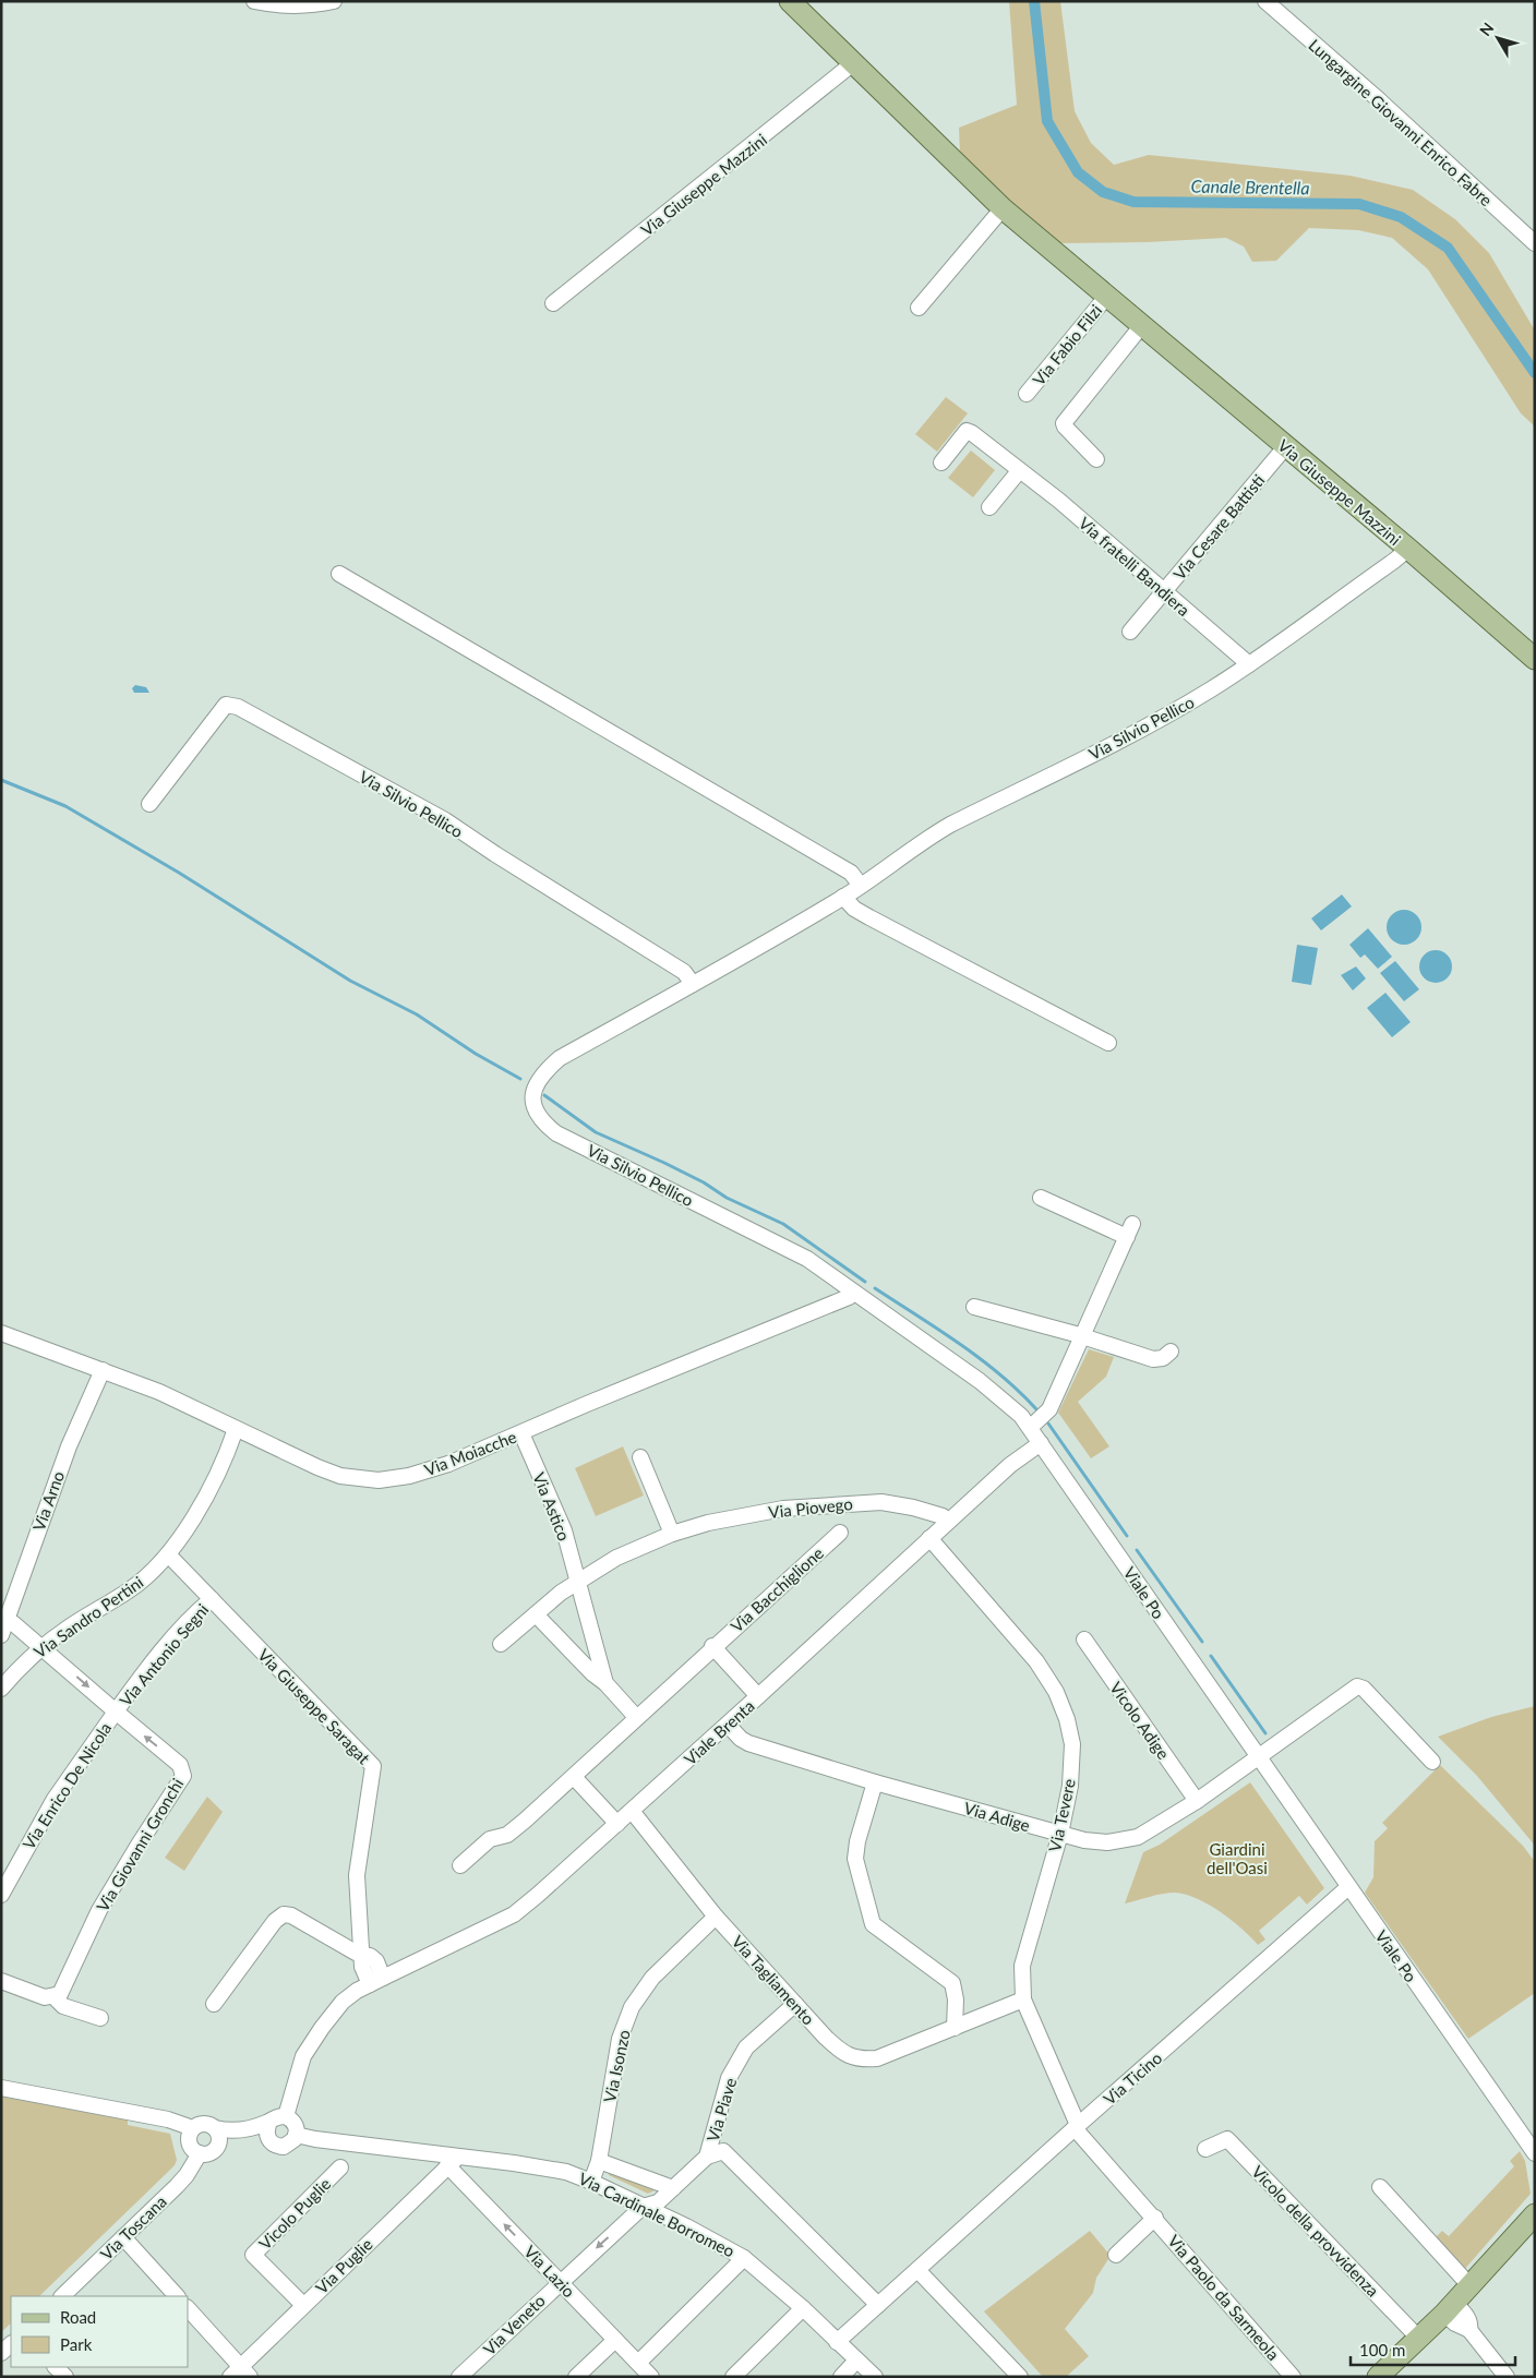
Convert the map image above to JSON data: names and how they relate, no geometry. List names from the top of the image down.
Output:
{
  "streets": {
    "main road": ["Via Giuseppe Mazzini"],
    "street": [
      "Lungargine Giovanni Enrico Fabre",
      "Via Fabio Filzi",
      "Via Cesare Battisti",
      "Via fratelli Bandiera",
      "Via Silvio Pellico",
      "Via Moiacche",
      "Via Arno",
      "Via Astico",
      "Via Piovego",
      "Via Bacchiglione",
      "Viale Po",
      "Via Sandro Pertini",
      "Via Antonio Segni",
      "Via Giuseppe Saragat",
      "Vicolo Adige",
      "Viale Brenta",
      "Via Enrico De Nicola",
      "Via Tevere",
      "Via Adige",
      "Via Giovanni Gronchi",
      "Via Tagliamento",
      "Via Isonzo",
      "Via Ticino",
      "Via Piave",
      "Vicolo Puglie",
      "Via Cardinale Borromeo",
      "Via Toscana",
      "Vicolo della provvidenza",
      "Via Puglie",
      "Via Lazio",
      "Via Paolo da Sarmeola",
      "Via Veneto"
    ]
  },
  "crossings": [
    ["Via Giuseppe Mazzini", "Via Fabio Filzi"],
    ["Via Giuseppe Mazzini", "Via Cesare Battisti"],
    ["Via Giuseppe Mazzini", "Via Silvio Pellico"],
    ["Via Cesare Battisti", "Via fratelli Bandiera"],
    ["Via fratelli Bandiera", "Via Silvio Pellico"],
    ["Via Silvio Pellico", "Via Moiacche"],
    ["Via Silvio Pellico", "Viale Po"],
    ["Via Moiacche", "Via Arno"],
    ["Via Moiacche", "Via Astico"],
    ["Via Moiacche", "Viale Po"],
    ["Via Moiacche", "Via Sandro Pertini"],
    ["Via Astico", "Via Piovego"],
    ["Via Piovego", "Viale Brenta"],
    ["Viale Po", "Viale Brenta"],
    ["Viale Po", "Via Adige"],
    ["Viale Po", "Via Ticino"],
    ["Via Sandro Pertini", "Via Giuseppe Saragat"],
    ["Via Sandro Pertini", "Via Enrico De Nicola"],
    ["Via Antonio Segni", "Via Giuseppe Saragat"],
    ["Via Antonio Segni", "Via Enrico De Nicola"],
    ["Via Antonio Segni", "Via Giovanni Gronchi"],
    ["Vicolo Adige", "Via Adige"],
    ["Viale Brenta", "Via Tevere"],
    ["Viale Brenta", "Via Adige"],
    ["Viale Brenta", "Via Tagliamento"],
    ["Viale Brenta", "Via Cardinale Borromeo"],
    ["Via Enrico De Nicola", "Via Giovanni Gronchi"],
    ["Via Tevere", "Via Adige"],
    ["Via Tevere", "Via Tagliamento"],
    ["Via Tevere", "Via Ticino"],
    ["Via Tevere", "Via Paolo da Sarmeola"],
    ["Via Tagliamento", "Via Isonzo"],
    ["Via Tagliamento", "Via Piave"],
    ["Via Isonzo", "Via Cardinale Borromeo"],
    ["Via Ticino", "Via Cardinale Borromeo"],
    ["Via Ticino", "Via Paolo da Sarmeola"],
    ["Via Piave", "Via Cardinale Borromeo"],
    ["Via Piave", "Via Veneto"],
    ["Vicolo Puglie", "Via Puglie"],
    ["Via Cardinale Borromeo", "Via Puglie"],
    ["Via Cardinale Borromeo", "Via Lazio"],
    ["Via Cardinale Borromeo", "Via Veneto"],
    ["Via Puglie", "Via Lazio"],
    ["Via Lazio", "Via Veneto"]
  ],
  "one_way": ["Via Giovanni Gronchi", "Via Lazio"],
  "water": ["Canale Brentella"],
  "parks": ["Giardini dell'Oasi"],
  "legend": ["Road", "Park"],
  "scale_bar": "100 m",
  "north": "top left"
}
